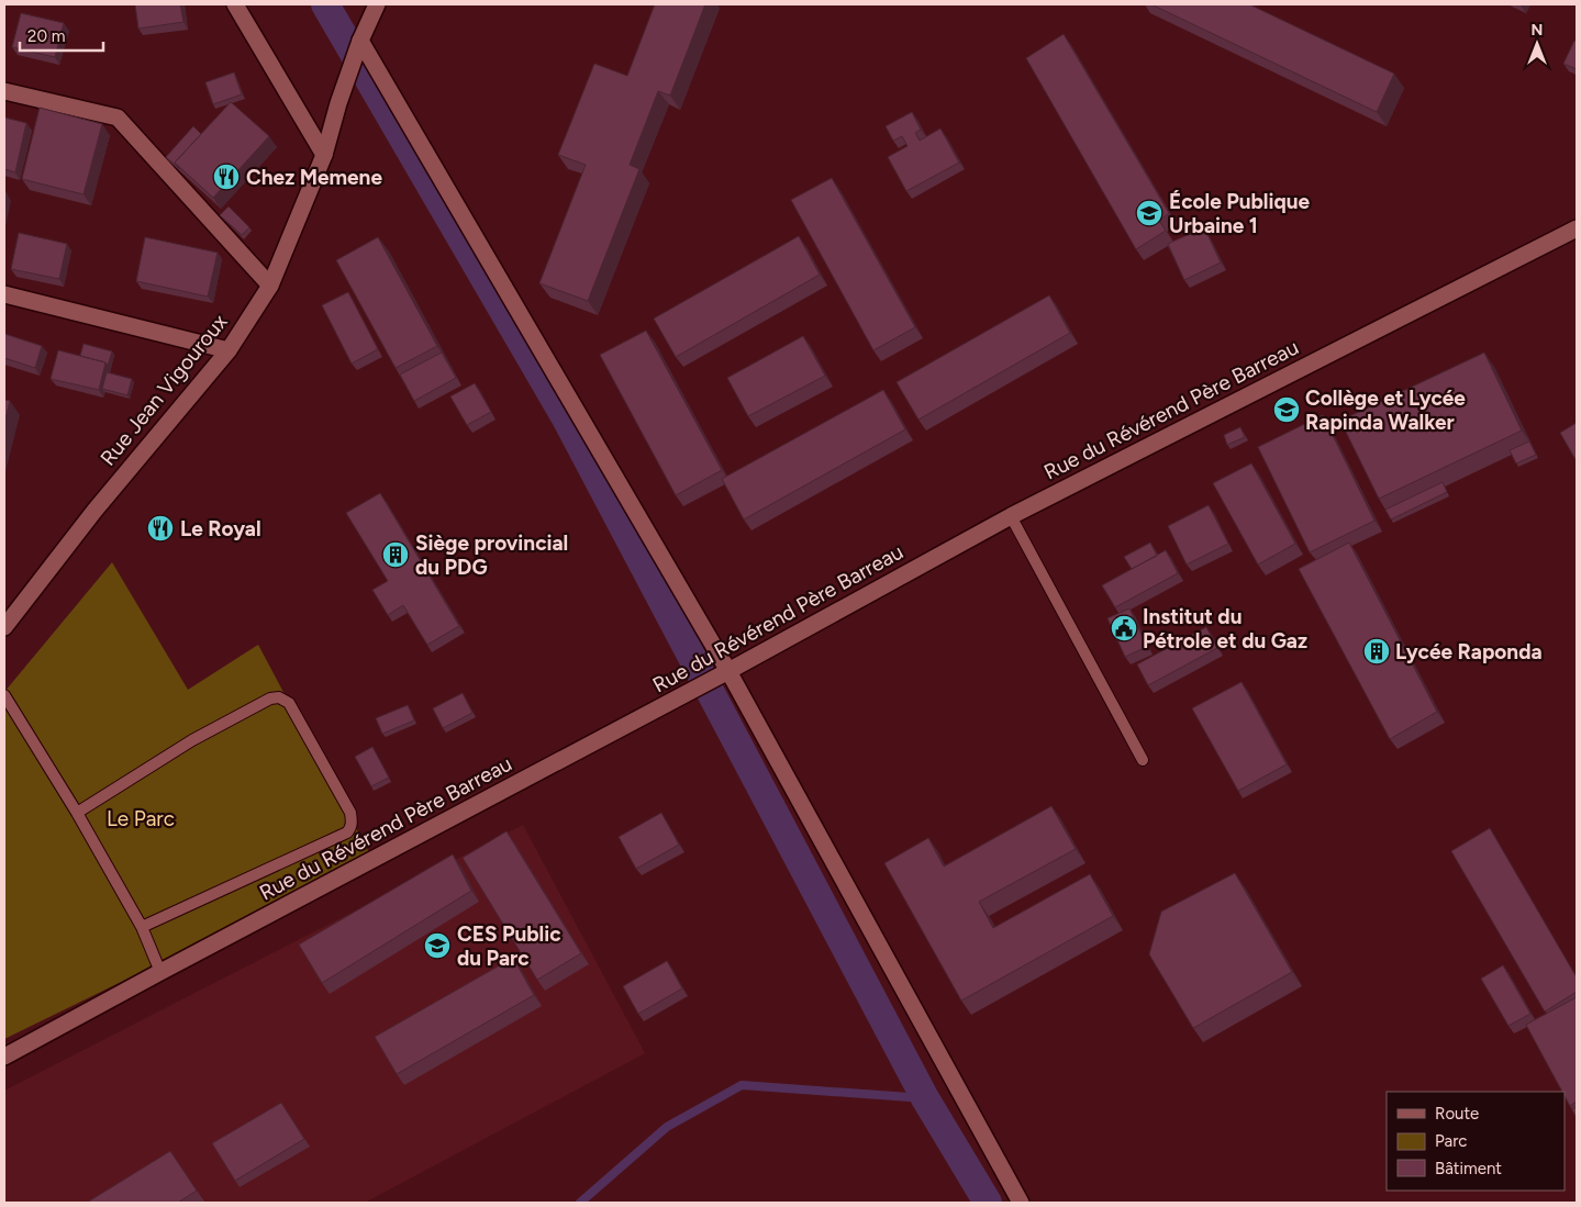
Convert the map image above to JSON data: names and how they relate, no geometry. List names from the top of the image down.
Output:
{
  "streets": {
    "street": ["Rue Jean Vigouroux", "Rue du Révérend Père Barreau"]
  },
  "parks": ["Le Parc"],
  "places": {
    "restaurant": ["Chez Memene", "Le Royal"],
    "school or university": ["École Publique Urbaine 1", "Collège et Lycée Rapinda Walker", "CES Public du Parc"],
    "building": ["Siège provincial du PDG", "Lycée Raponda"],
    "public building": ["Institut du Pétrole et du Gaz"]
  },
  "legend": ["Route", "Parc", "Bâtiment"],
  "scale_bar": "20 m",
  "north": "top"
}
